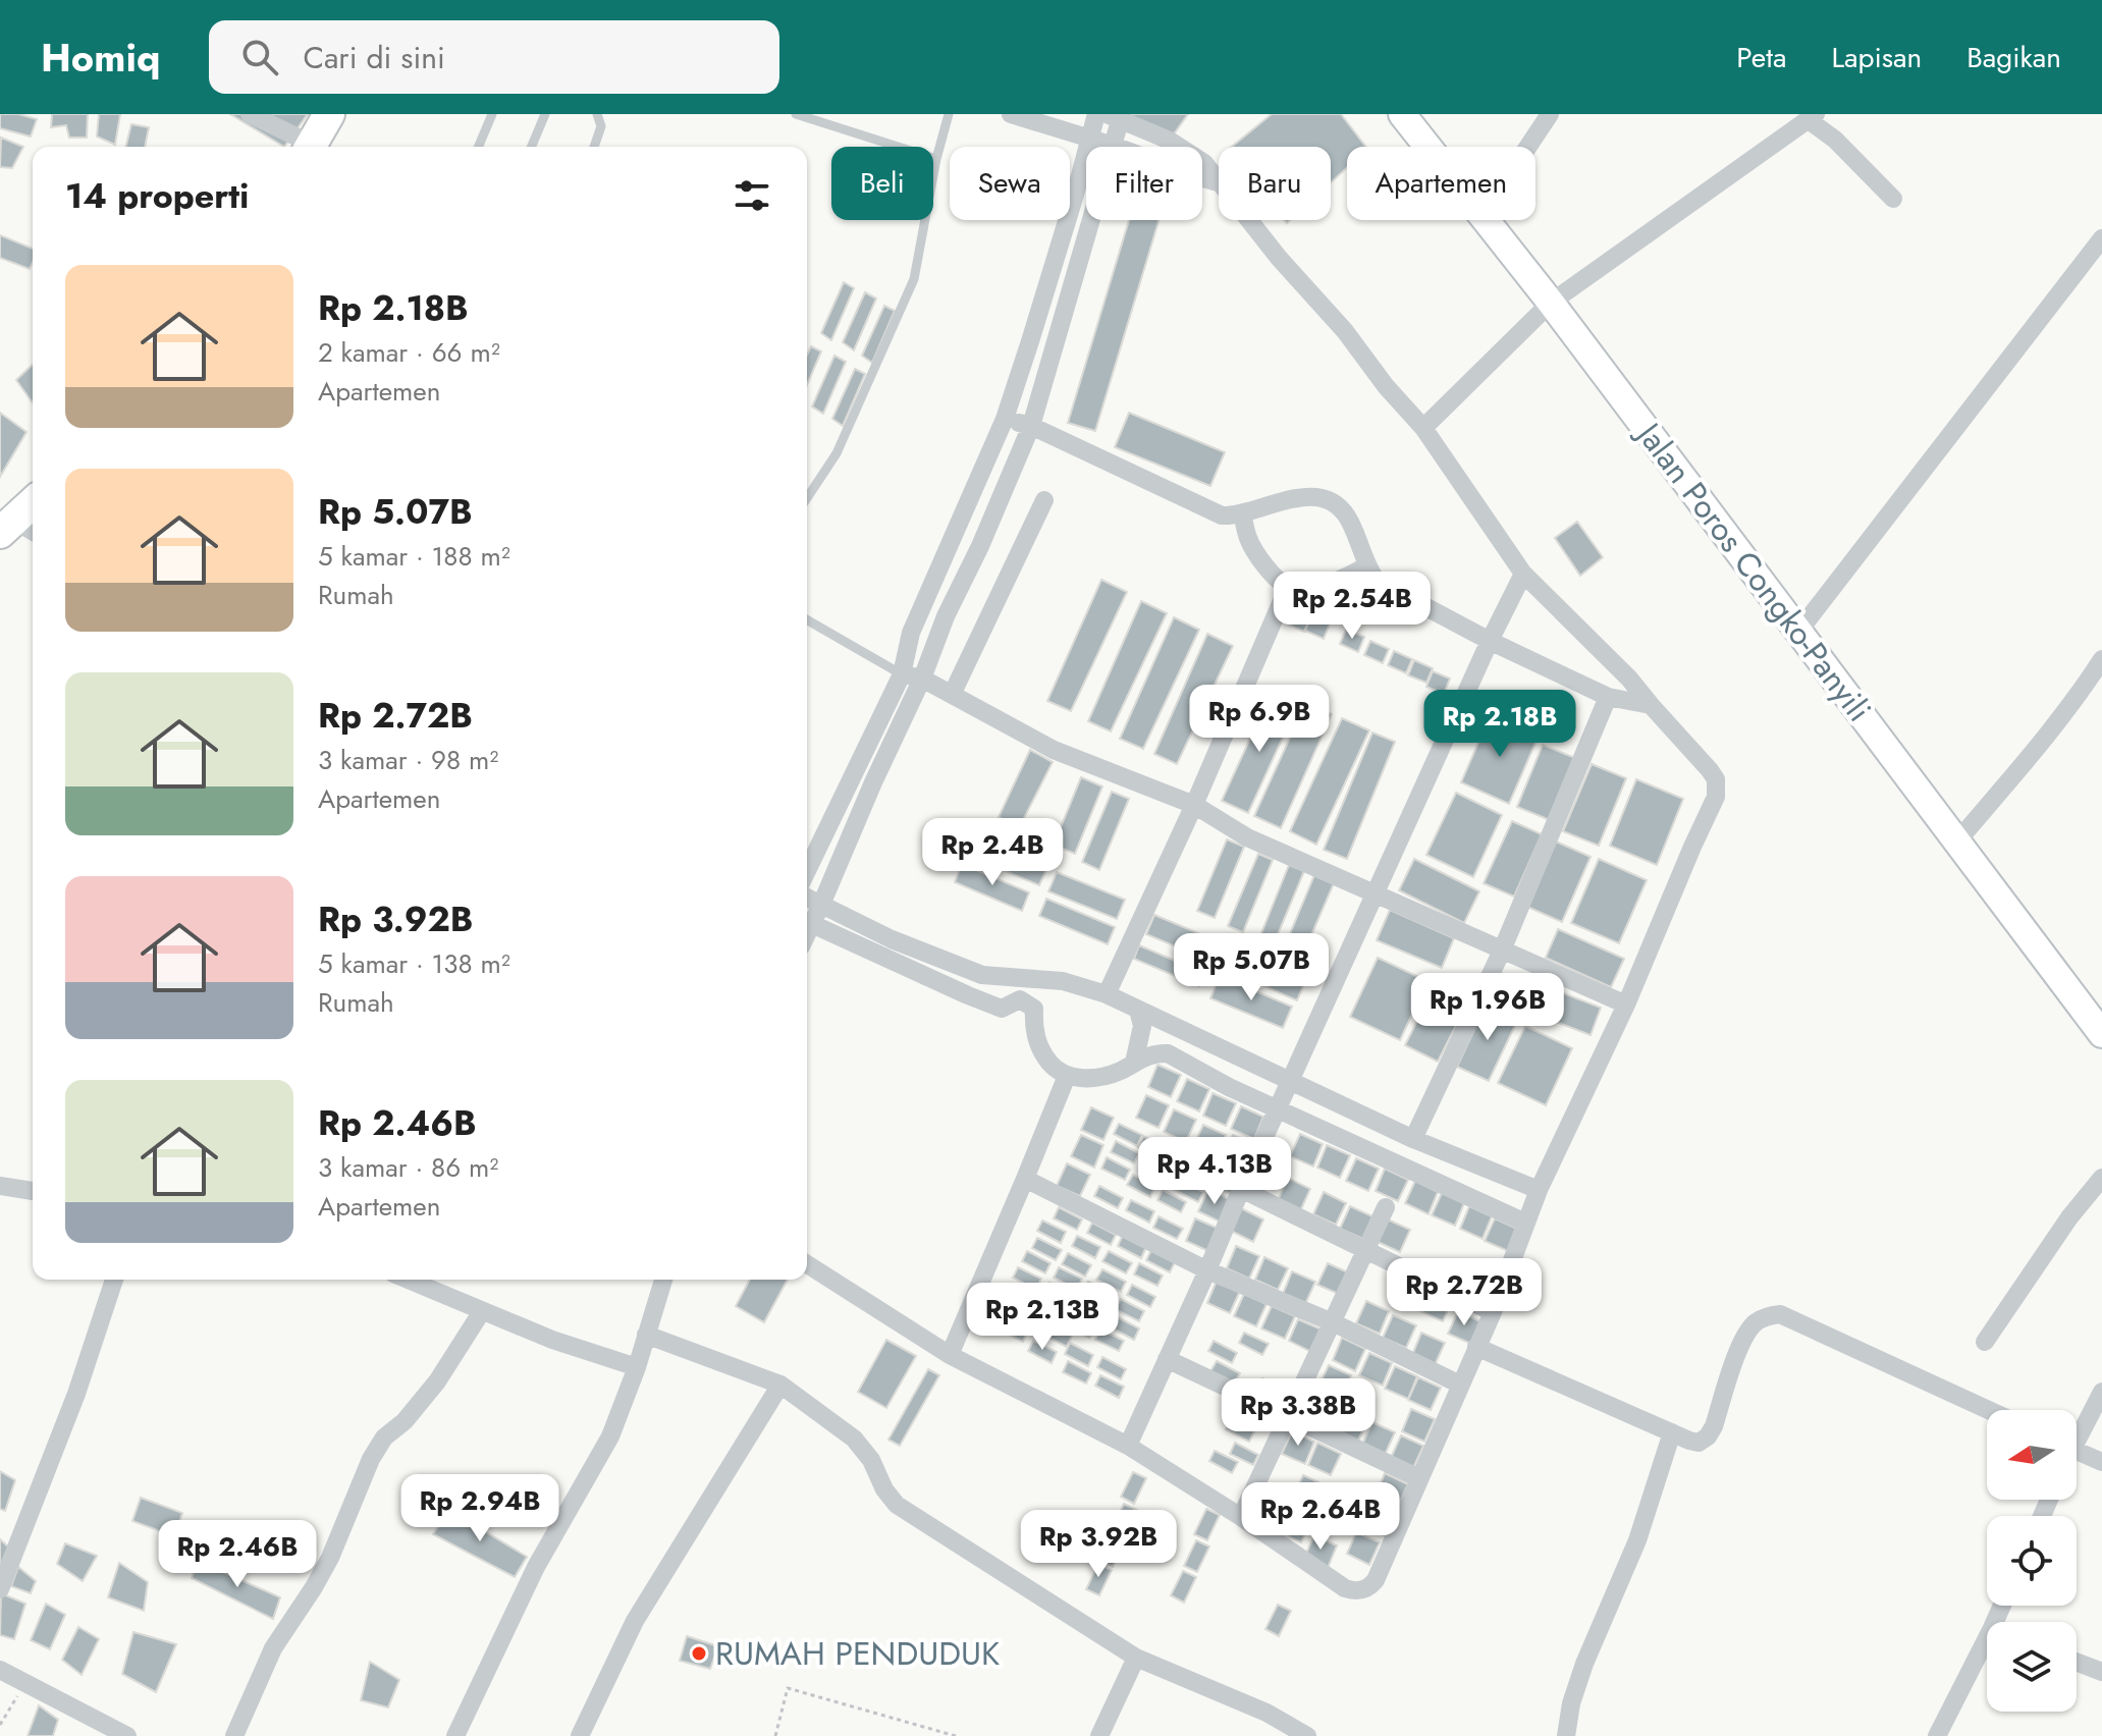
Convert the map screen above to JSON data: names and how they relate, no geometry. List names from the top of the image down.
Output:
{
  "streets": {
    "main road": ["Jalan Poros Congko-Panyili"]
  },
  "places": ["RUMAH PENDUDUK"],
  "north": "left",
  "page": {
    "header": "Homiq",
    "search": "Cari di sini",
    "nav": ["Peta", "Lapisan", "Bagikan"],
    "chip": [
      "Beli",
      "Sewa",
      "Filter",
      "Baru",
      "Apartemen"
    ],
    "heading": "14 properti",
    "list": [
      {
        "name": "Rp 2.18B",
        "note": "2 kamar · 66 m² · Apartemen"
      },
      {
        "name": "Rp 5.07B",
        "note": "5 kamar · 188 m² · Rumah"
      },
      {
        "name": "Rp 2.72B",
        "note": "3 kamar · 98 m² · Apartemen"
      },
      {
        "name": "Rp 3.92B",
        "note": "5 kamar · 138 m² · Rumah"
      },
      {
        "name": "Rp 2.46B",
        "note": "3 kamar · 86 m² · Apartemen"
      }
    ],
    "price": [
      "Rp 2.54B",
      "Rp 6.9B",
      "Rp 2.18B",
      "Rp 2.4B",
      "Rp 5.07B",
      "Rp 1.96B",
      "Rp 4.13B",
      "Rp 2.72B",
      "Rp 2.13B",
      "Rp 3.38B",
      "Rp 2.94B",
      "Rp 2.64B",
      "Rp 3.92B",
      "Rp 2.46B"
    ]
  }
}
